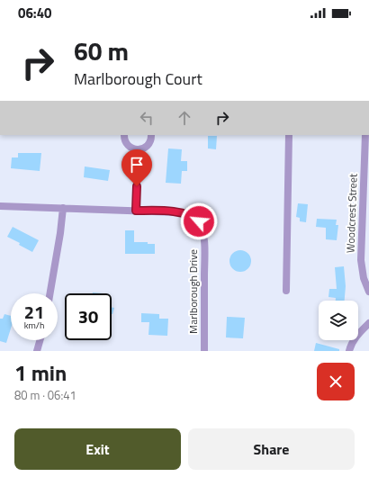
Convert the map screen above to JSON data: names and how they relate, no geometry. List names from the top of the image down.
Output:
{
  "streets": {
    "street": ["Woodcrest Street", "Marlborough Drive"]
  },
  "page": {
    "status": "06:40",
    "turn": ["60 m", "Marlborough Court"],
    "speed": "21 km/h",
    "limit": "30",
    "heading": ["1 min", "80 m · 06:41"],
    "buttons": ["Exit", "Share"]
  }
}
